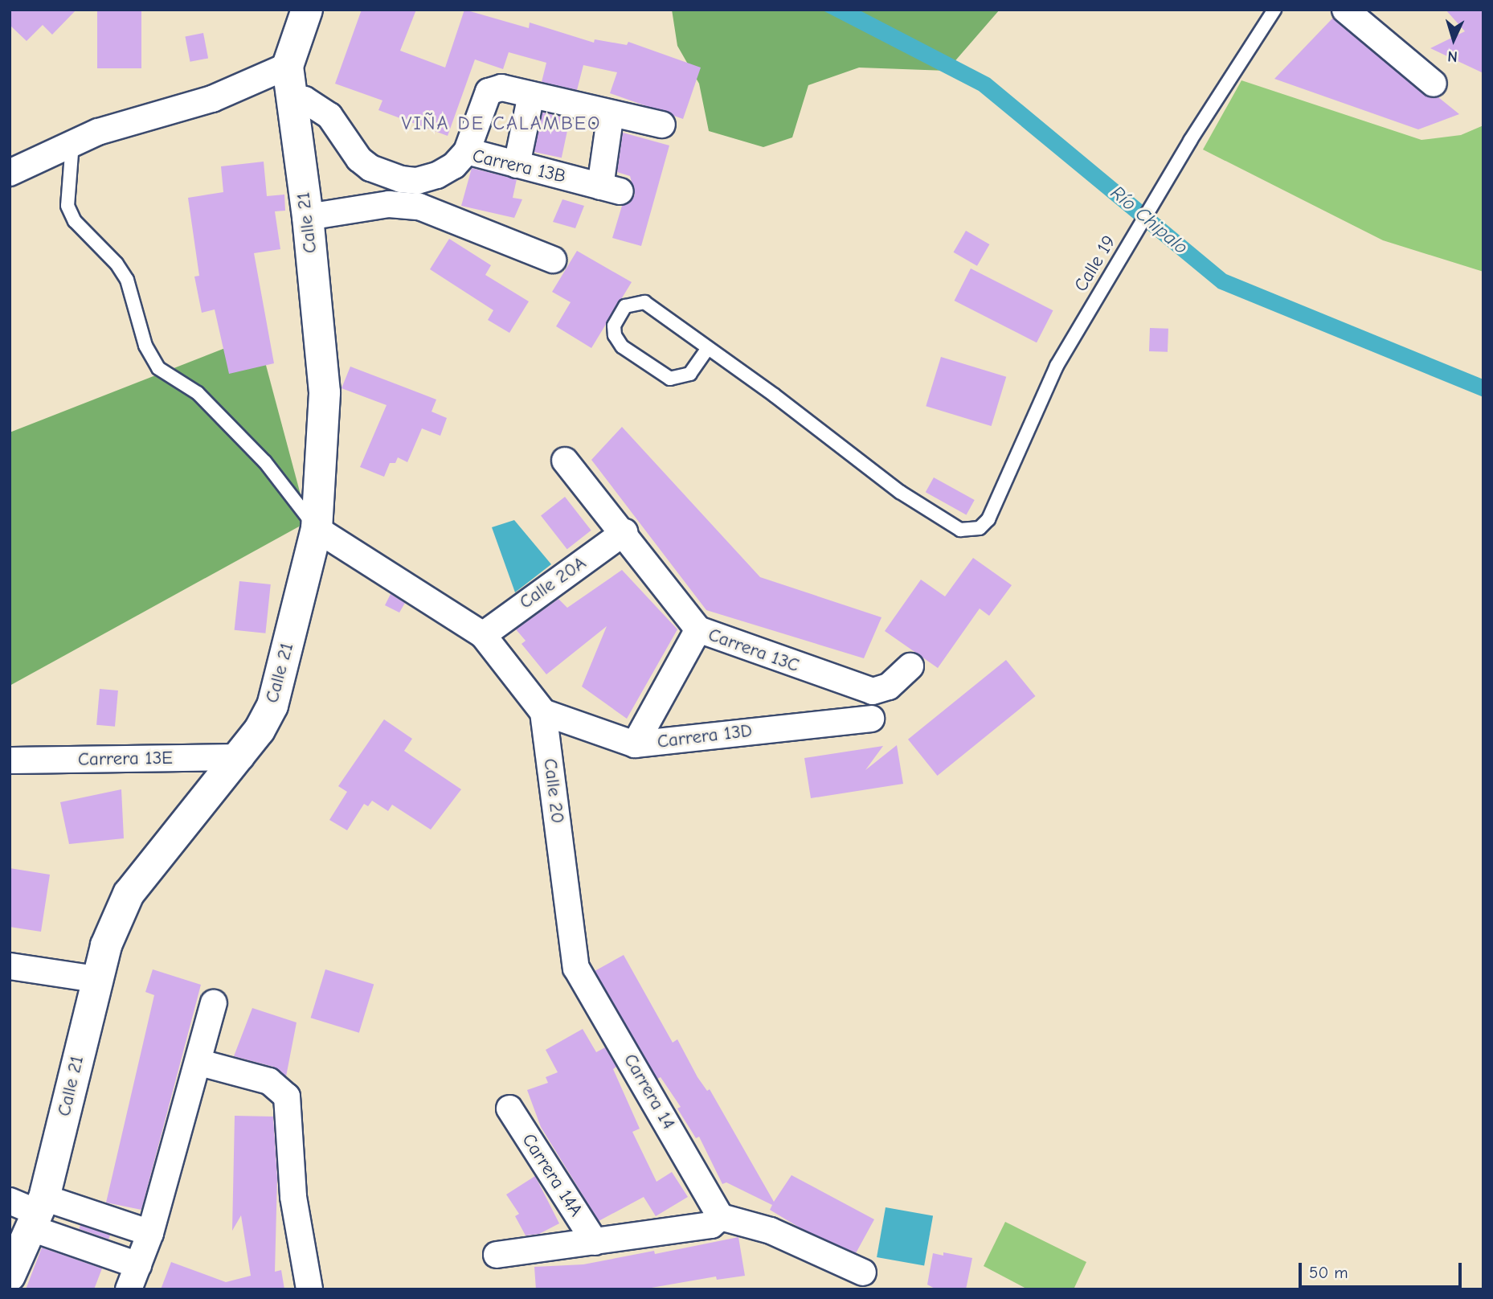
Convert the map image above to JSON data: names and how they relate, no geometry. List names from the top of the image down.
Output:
{
  "streets": {
    "street": [
      "Carrera 13B",
      "Calle 21",
      "Calle 20A",
      "Carrera 13C",
      "Carrera 13D",
      "Carrera 13E",
      "Calle 20",
      "Carrera 14",
      "Carrera 14A"
    ],
    "lane": ["Calle 19"]
  },
  "crossings": [
    ["Carrera 13B", "Calle 21"],
    ["Calle 21", "Carrera 13E"],
    ["Calle 20A", "Carrera 13C"],
    ["Carrera 13D", "Calle 20"],
    ["Calle 20", "Carrera 14"]
  ],
  "districts": ["VIÑA DE CALAMBEO"],
  "water": ["Río Chipalo"],
  "scale_bar": "50 m",
  "north": "bottom"
}
